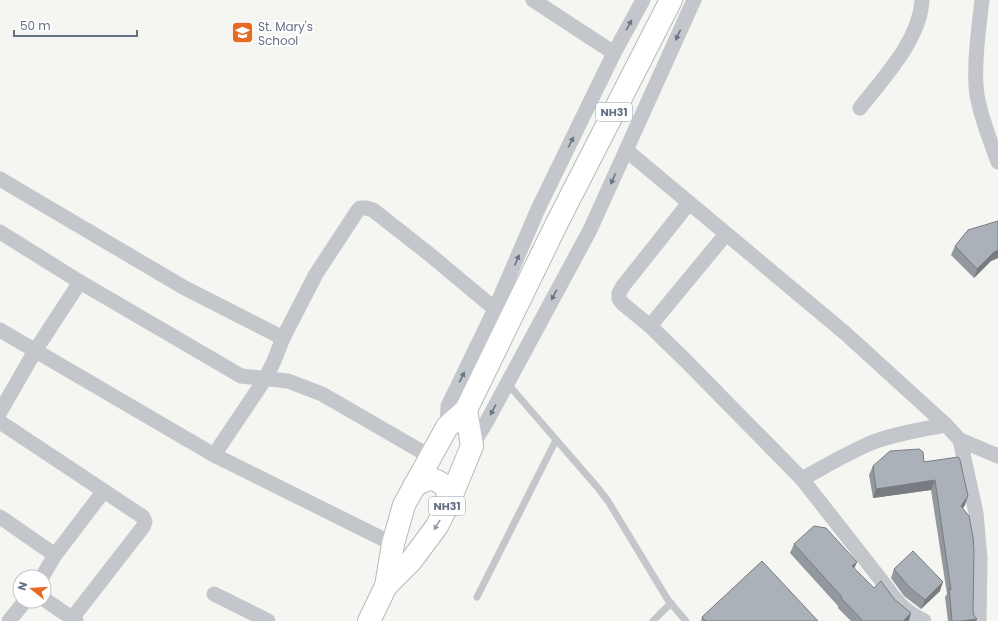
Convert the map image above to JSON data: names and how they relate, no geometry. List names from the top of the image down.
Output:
{
  "streets": {
    "highway": ["NH31"]
  },
  "places": {
    "school or university": ["St. Mary's School"]
  },
  "scale_bar": "50 m",
  "north": "left"
}
